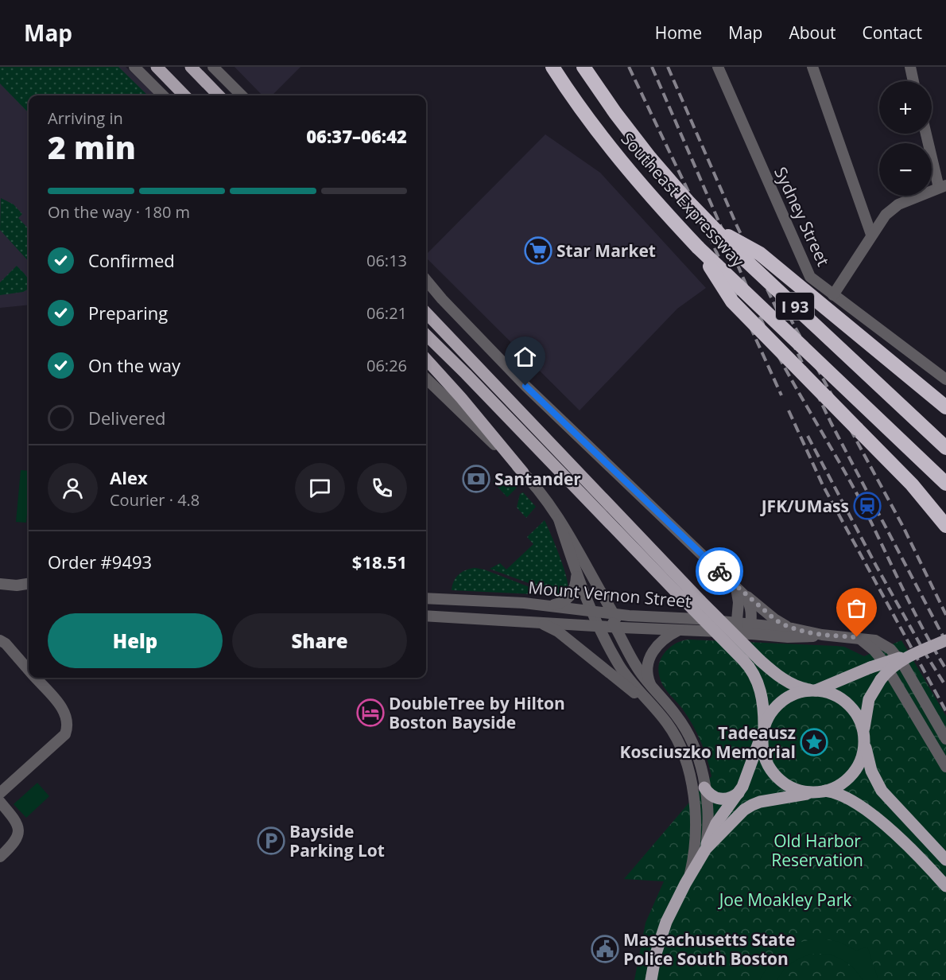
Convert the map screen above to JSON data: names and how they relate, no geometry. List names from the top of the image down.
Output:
{
  "streets": {
    "highway": ["Southeast Expressway", "I 93"],
    "street": ["Sydney Street", "Mount Vernon Street"]
  },
  "parks": ["Old Harbor Reservation", "Joe Moakley Park"],
  "places": {
    "supermarket": ["Star Market"],
    "bank": ["Santander"],
    "station": ["JFK/UMass"],
    "hotel": ["DoubleTree by Hilton Boston Bayside"],
    "place": ["Tadeausz Kosciuszko Memorial"],
    "parking": ["Bayside Parking Lot"],
    "public building": ["Massachusetts State Police South Boston"]
  },
  "page": {
    "header": "Map",
    "nav": [
      "Home",
      "Map",
      "About",
      "Contact"
    ],
    "map_buttons": ["+", "−"],
    "heading": ["2 min", "Arriving in", "06:37–06:42"],
    "panel": [
      "Alex",
      "Courier · 4.8",
      "Order #9493",
      "$18.51"
    ],
    "bar": "On the way · 180 m",
    "list": [
      ["Confirmed", "06:13"],
      ["Preparing", "06:21"],
      ["On the way", "06:26"],
      "Delivered"
    ],
    "buttons": ["Help", "Share"]
  }
}
